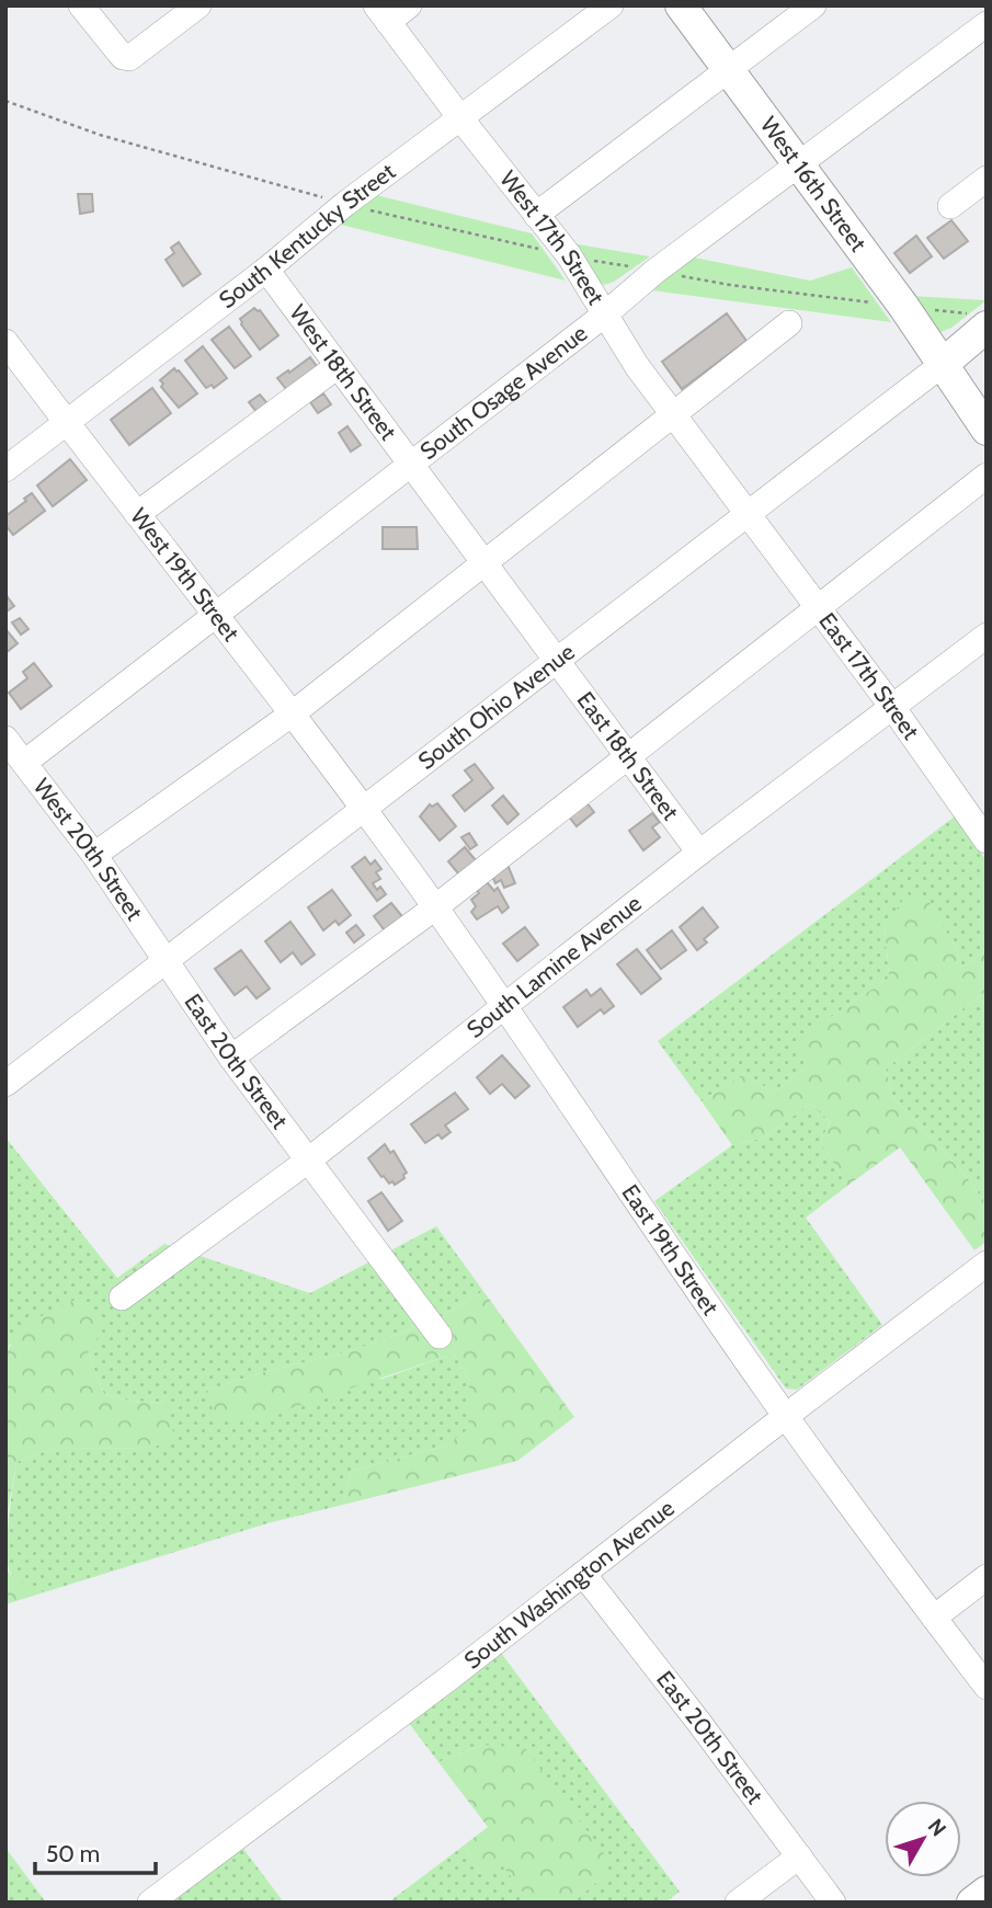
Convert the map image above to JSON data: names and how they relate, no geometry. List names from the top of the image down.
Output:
{
  "streets": {
    "main road": ["West 16th Street", "South Ohio Avenue"],
    "street": [
      "South Kentucky Street",
      "West 17th Street",
      "West 18th Street",
      "South Osage Avenue",
      "West 19th Street",
      "East 17th Street",
      "East 18th Street",
      "West 20th Street",
      "South Lamine Avenue",
      "East 20th Street",
      "East 19th Street",
      "South Washington Avenue"
    ]
  },
  "crossings": [
    ["West 16th Street", "South Osage Avenue"],
    ["West 16th Street", "South Ohio Avenue"],
    ["South Kentucky Street", "West 17th Street"],
    ["South Kentucky Street", "West 18th Street"],
    ["South Kentucky Street", "West 19th Street"],
    ["West 17th Street", "South Osage Avenue"],
    ["West 17th Street", "East 17th Street"],
    ["West 17th Street", "South Ohio Avenue"],
    ["West 18th Street", "South Osage Avenue"],
    ["West 18th Street", "South Ohio Avenue"],
    ["West 18th Street", "East 18th Street"],
    ["South Osage Avenue", "West 19th Street"],
    ["South Osage Avenue", "West 20th Street"],
    ["West 19th Street", "South Ohio Avenue"],
    ["West 19th Street", "East 19th Street"],
    ["East 17th Street", "South Ohio Avenue"],
    ["East 17th Street", "South Lamine Avenue"],
    ["South Ohio Avenue", "East 18th Street"],
    ["South Ohio Avenue", "West 20th Street"],
    ["South Ohio Avenue", "East 20th Street"],
    ["South Ohio Avenue", "East 19th Street"],
    ["East 18th Street", "South Lamine Avenue"],
    ["West 20th Street", "East 20th Street"],
    ["South Lamine Avenue", "East 20th Street"],
    ["South Lamine Avenue", "East 19th Street"],
    ["East 20th Street", "South Washington Avenue"],
    ["East 19th Street", "South Washington Avenue"]
  ],
  "scale_bar": "50 m",
  "north": "top right"
}
